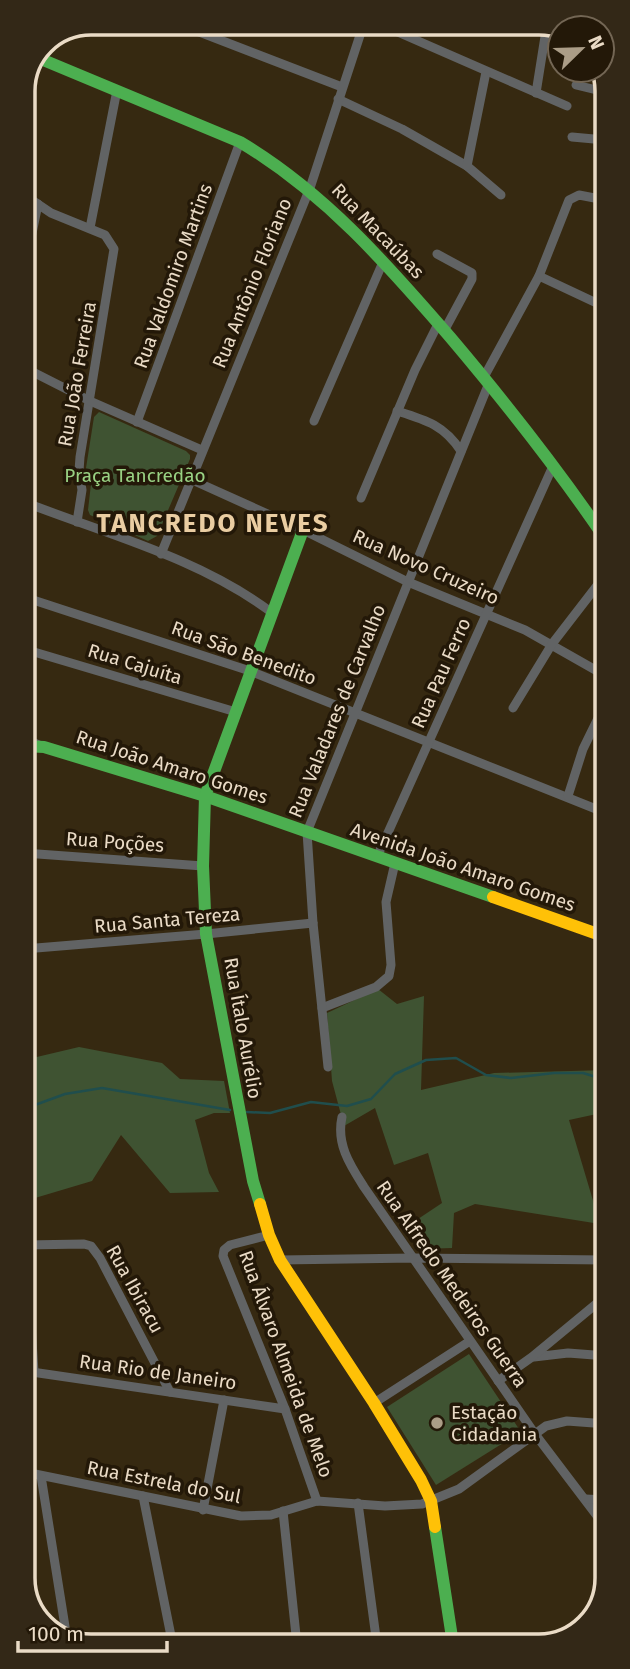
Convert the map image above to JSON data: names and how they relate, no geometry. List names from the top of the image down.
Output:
{
  "streets": {
    "street": [
      "Rua Macaúbas",
      "Rua Valdomiro Martins",
      "Rua Antônio Floriano",
      "Rua João Ferreira",
      "Rua Novo Cruzeiro",
      "Rua São Benedito",
      "Rua Cajuíta",
      "Rua Pau Ferro",
      "Rua Valadares de Carvalho",
      "Rua João Amaro Gomes",
      "Rua Poções",
      "Avenida João Amaro Gomes",
      "Rua Santa Tereza",
      "Rua Ítalo Aurélio",
      "Rua Alfredo Medeiros Guerra",
      "Rua Ibiracu",
      "Rua Álvaro Almeida de Melo",
      "Rua Rio de Janeiro",
      "Rua Estrela do Sul"
    ]
  },
  "crossings": [
    ["Rua Macaúbas", "Rua Valdomiro Martins"],
    ["Rua Macaúbas", "Rua Antônio Floriano"],
    ["Rua Macaúbas", "Rua Pau Ferro"],
    ["Rua Macaúbas", "Rua Valadares de Carvalho"],
    ["Rua Antônio Floriano", "Rua Novo Cruzeiro"],
    ["Rua Novo Cruzeiro", "Rua Pau Ferro"],
    ["Rua Novo Cruzeiro", "Rua Valadares de Carvalho"],
    ["Rua Novo Cruzeiro", "Rua Ítalo Aurélio"],
    ["Rua São Benedito", "Rua Pau Ferro"],
    ["Rua São Benedito", "Rua Valadares de Carvalho"],
    ["Rua São Benedito", "Rua Ítalo Aurélio"],
    ["Rua Cajuíta", "Rua Ítalo Aurélio"],
    ["Rua Pau Ferro", "Avenida João Amaro Gomes"],
    ["Rua Valadares de Carvalho", "Rua João Amaro Gomes"],
    ["Rua Valadares de Carvalho", "Avenida João Amaro Gomes"],
    ["Rua Valadares de Carvalho", "Rua Santa Tereza"],
    ["Rua João Amaro Gomes", "Avenida João Amaro Gomes"],
    ["Rua João Amaro Gomes", "Rua Ítalo Aurélio"],
    ["Rua Poções", "Rua Ítalo Aurélio"],
    ["Rua Santa Tereza", "Rua Ítalo Aurélio"],
    ["Rua Ítalo Aurélio", "Rua Álvaro Almeida de Melo"],
    ["Rua Ítalo Aurélio", "Rua Estrela do Sul"],
    ["Rua Alfredo Medeiros Guerra", "Rua Estrela do Sul"],
    ["Rua Ibiracu", "Rua Rio de Janeiro"],
    ["Rua Álvaro Almeida de Melo", "Rua Rio de Janeiro"],
    ["Rua Álvaro Almeida de Melo", "Rua Estrela do Sul"]
  ],
  "districts": ["TANCREDO NEVES"],
  "parks": ["Praça Tancredão"],
  "places": ["Estação Cidadania"],
  "scale_bar": "100 m",
  "north": "top right"
}
